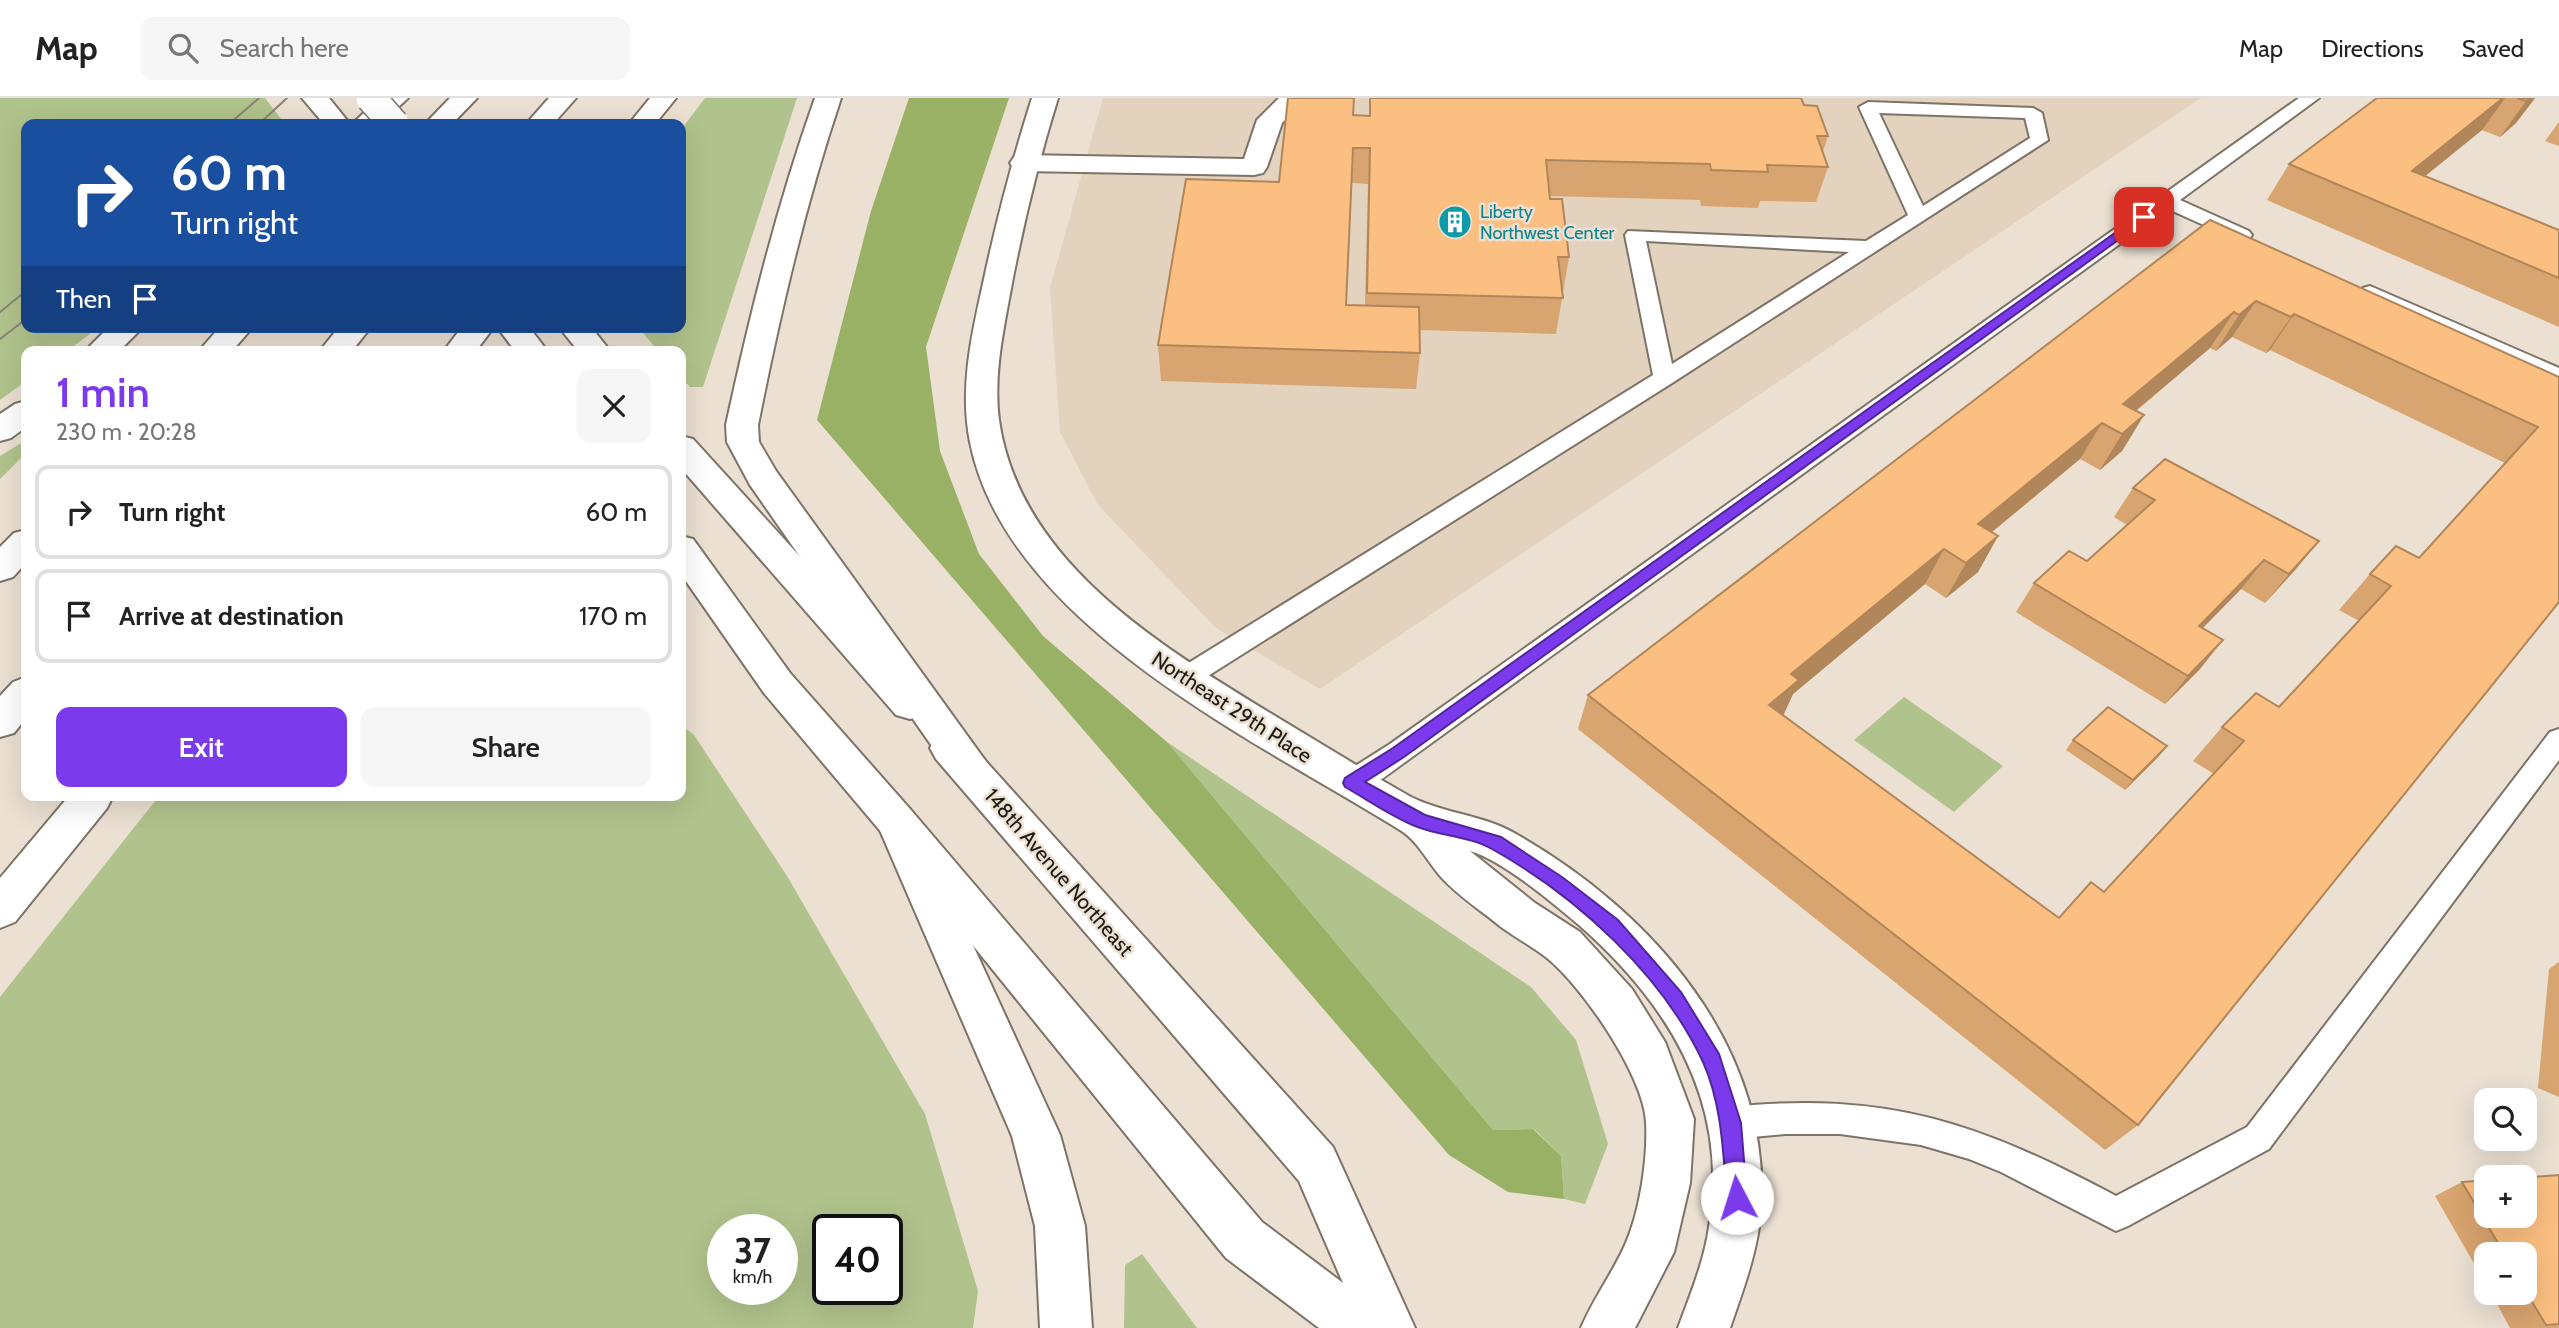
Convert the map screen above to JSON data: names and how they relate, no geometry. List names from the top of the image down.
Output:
{
  "streets": {
    "main road": ["Northeast 29th Place", "148th Avenue Northeast"]
  },
  "places": {
    "building": ["Liberty Northwest Center"]
  },
  "page": {
    "header": "Map",
    "search": "Search here",
    "nav": ["Map", "Directions", "Saved"],
    "turn": ["60 m", "Turn right"],
    "then": "Then",
    "heading": ["1 min", "230 m · 20:28"],
    "list": [
      {
        "name": "Turn right",
        "value": "60 m"
      },
      {
        "name": "Arrive at destination",
        "value": "170 m"
      }
    ],
    "buttons": ["Exit", "Share"],
    "map_buttons": ["+", "−"],
    "speed": "37 km/h",
    "limit": "40"
  }
}
